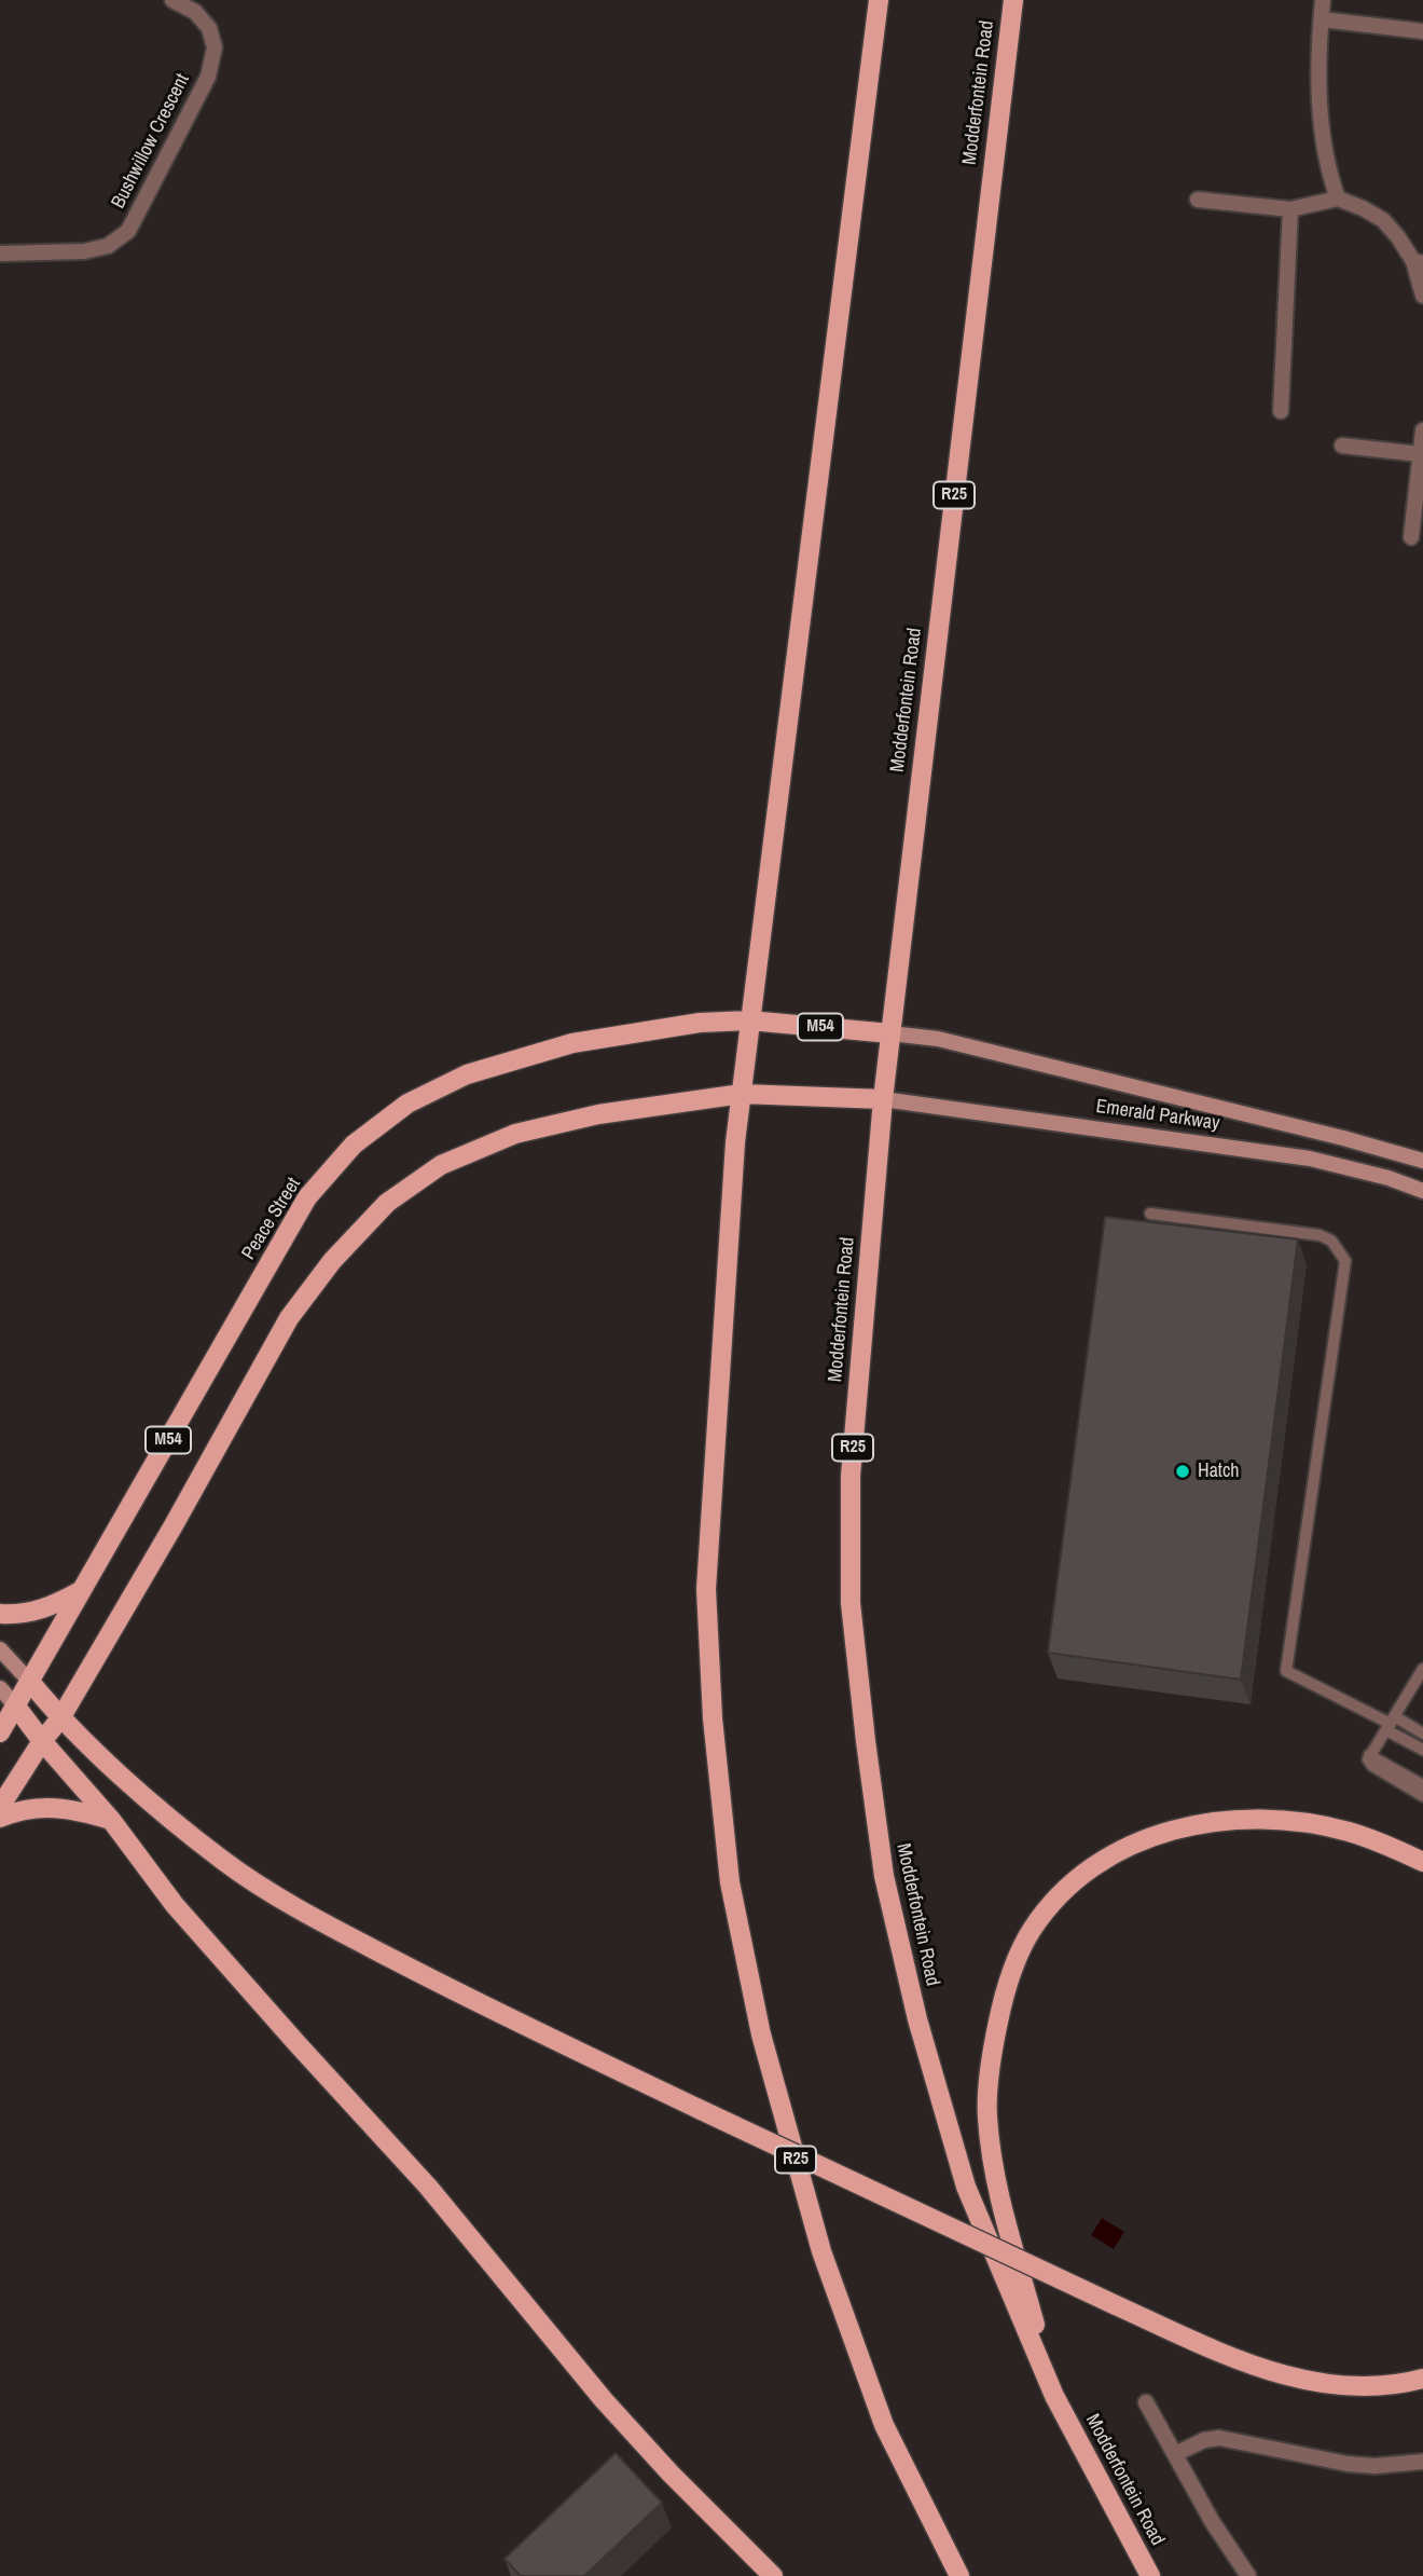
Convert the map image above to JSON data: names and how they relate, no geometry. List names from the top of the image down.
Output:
{
  "streets": {
    "main road": [
      "Modderfontein Road",
      "R25",
      "M54",
      "Peace Street"
    ],
    "street": ["Bushwillow Crescent", "Emerald Parkway"]
  },
  "crossings": [
    ["Modderfontein Road", "M54"],
    ["Modderfontein Road", "Emerald Parkway"],
    ["Modderfontein Road", "Peace Street"],
    ["R25", "M54"],
    ["R25", "Peace Street"],
    ["M54", "Emerald Parkway"],
    ["Emerald Parkway", "Peace Street"]
  ],
  "places": ["Hatch"]
}
